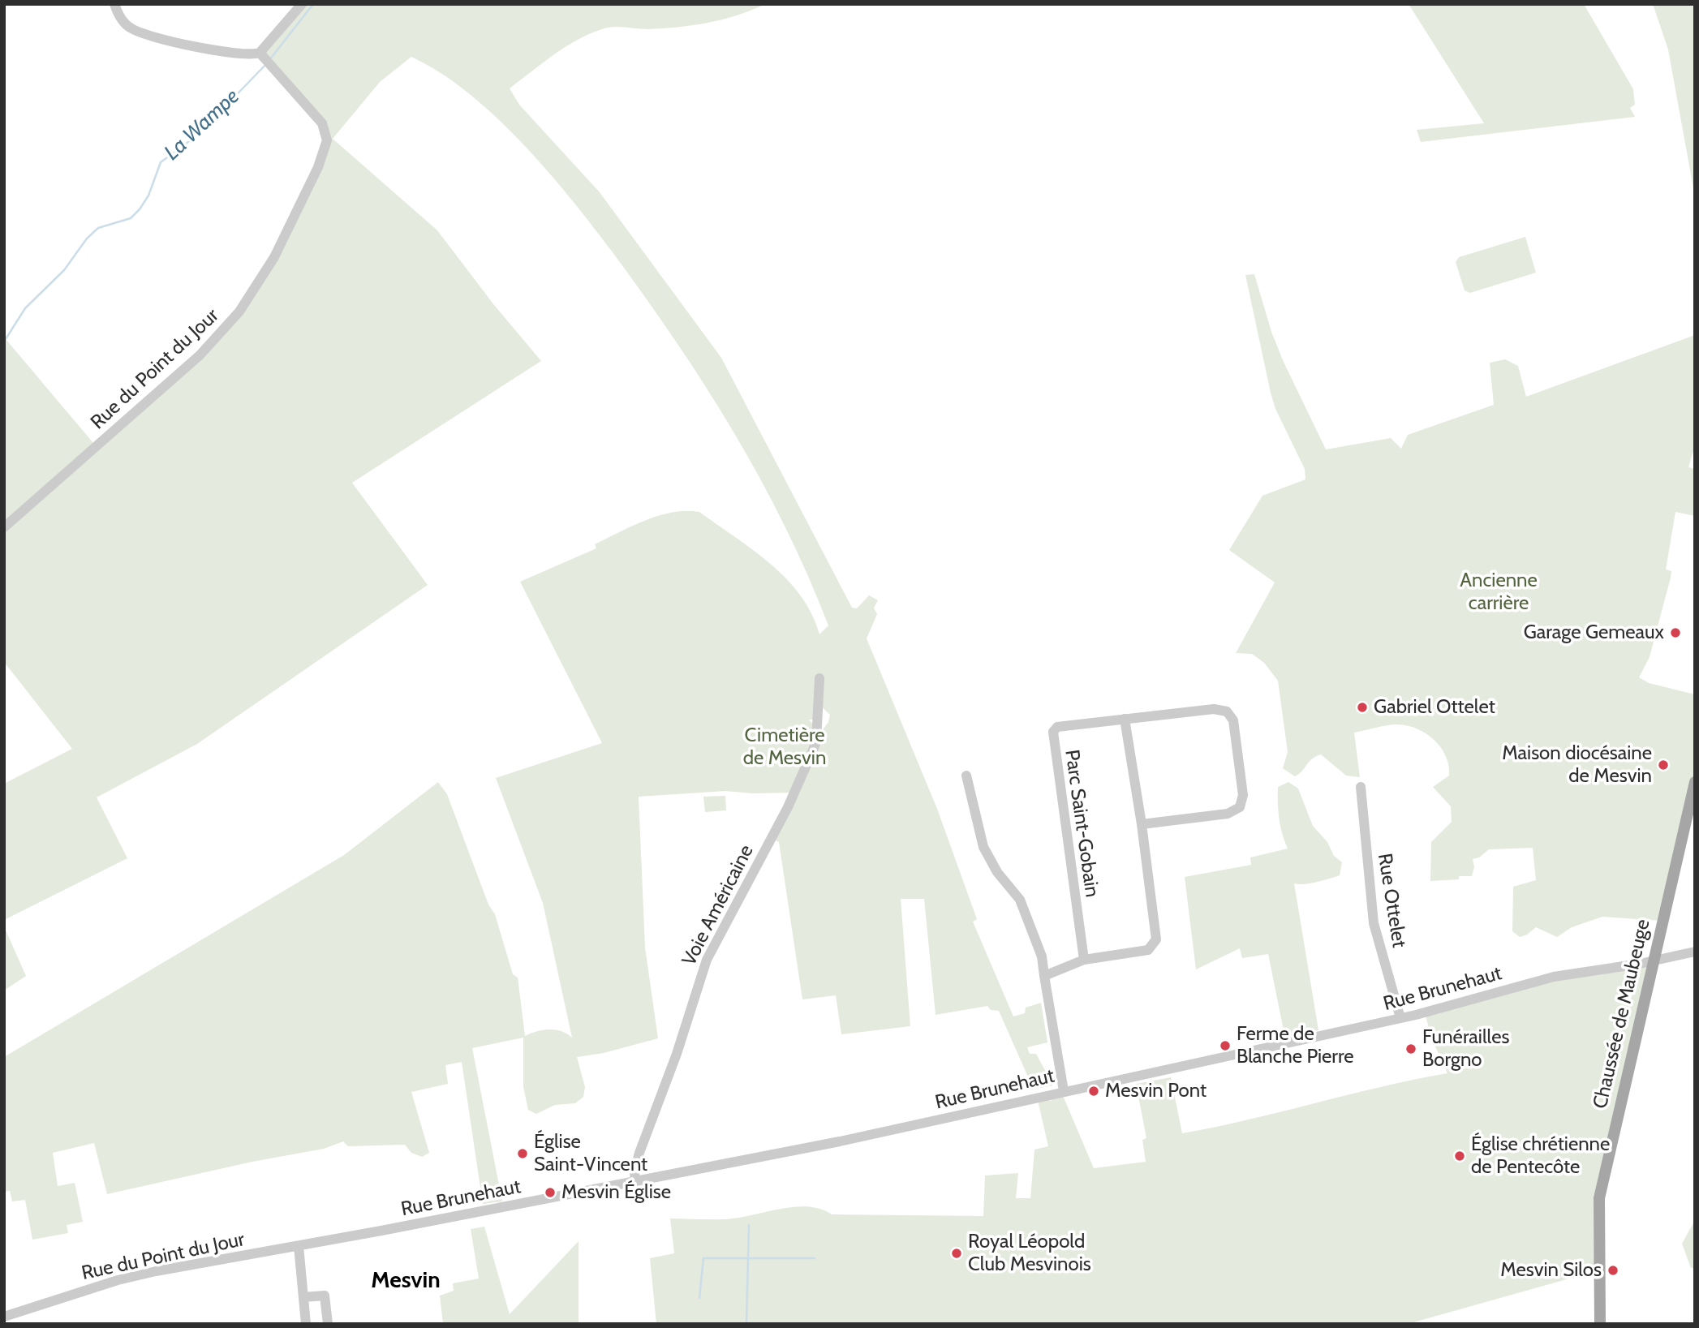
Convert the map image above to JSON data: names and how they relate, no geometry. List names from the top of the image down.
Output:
{
  "streets": {
    "main road": ["Chaussée de Maubeuge"],
    "street": [
      "Rue du Point du Jour",
      "Parc Saint-Gobain",
      "Rue Ottelet",
      "Voie Américaine",
      "Rue Brunehaut"
    ]
  },
  "crossings": [
    ["Rue du Point du Jour", "Rue Brunehaut"],
    ["Rue Ottelet", "Rue Brunehaut"],
    ["Voie Américaine", "Rue Brunehaut"],
    ["Rue Brunehaut", "Chaussée de Maubeuge"]
  ],
  "districts": ["Mesvin"],
  "water": ["La Wampe"],
  "parks": ["Ancienne carrière", "Cimetière de Mesvin"],
  "places": [
    "Garage Gemeaux",
    "Gabriel Ottelet",
    "Maison diocésaine de Mesvin",
    "Ferme de Blanche Pierre",
    "Funérailles Borgno",
    "Mesvin Pont",
    "Église Saint-Vincent",
    "Église chrétienne de Pentecôte",
    "Mesvin Église",
    "Royal Léopold Club Mesvinois",
    "Mesvin Silos"
  ]
}
